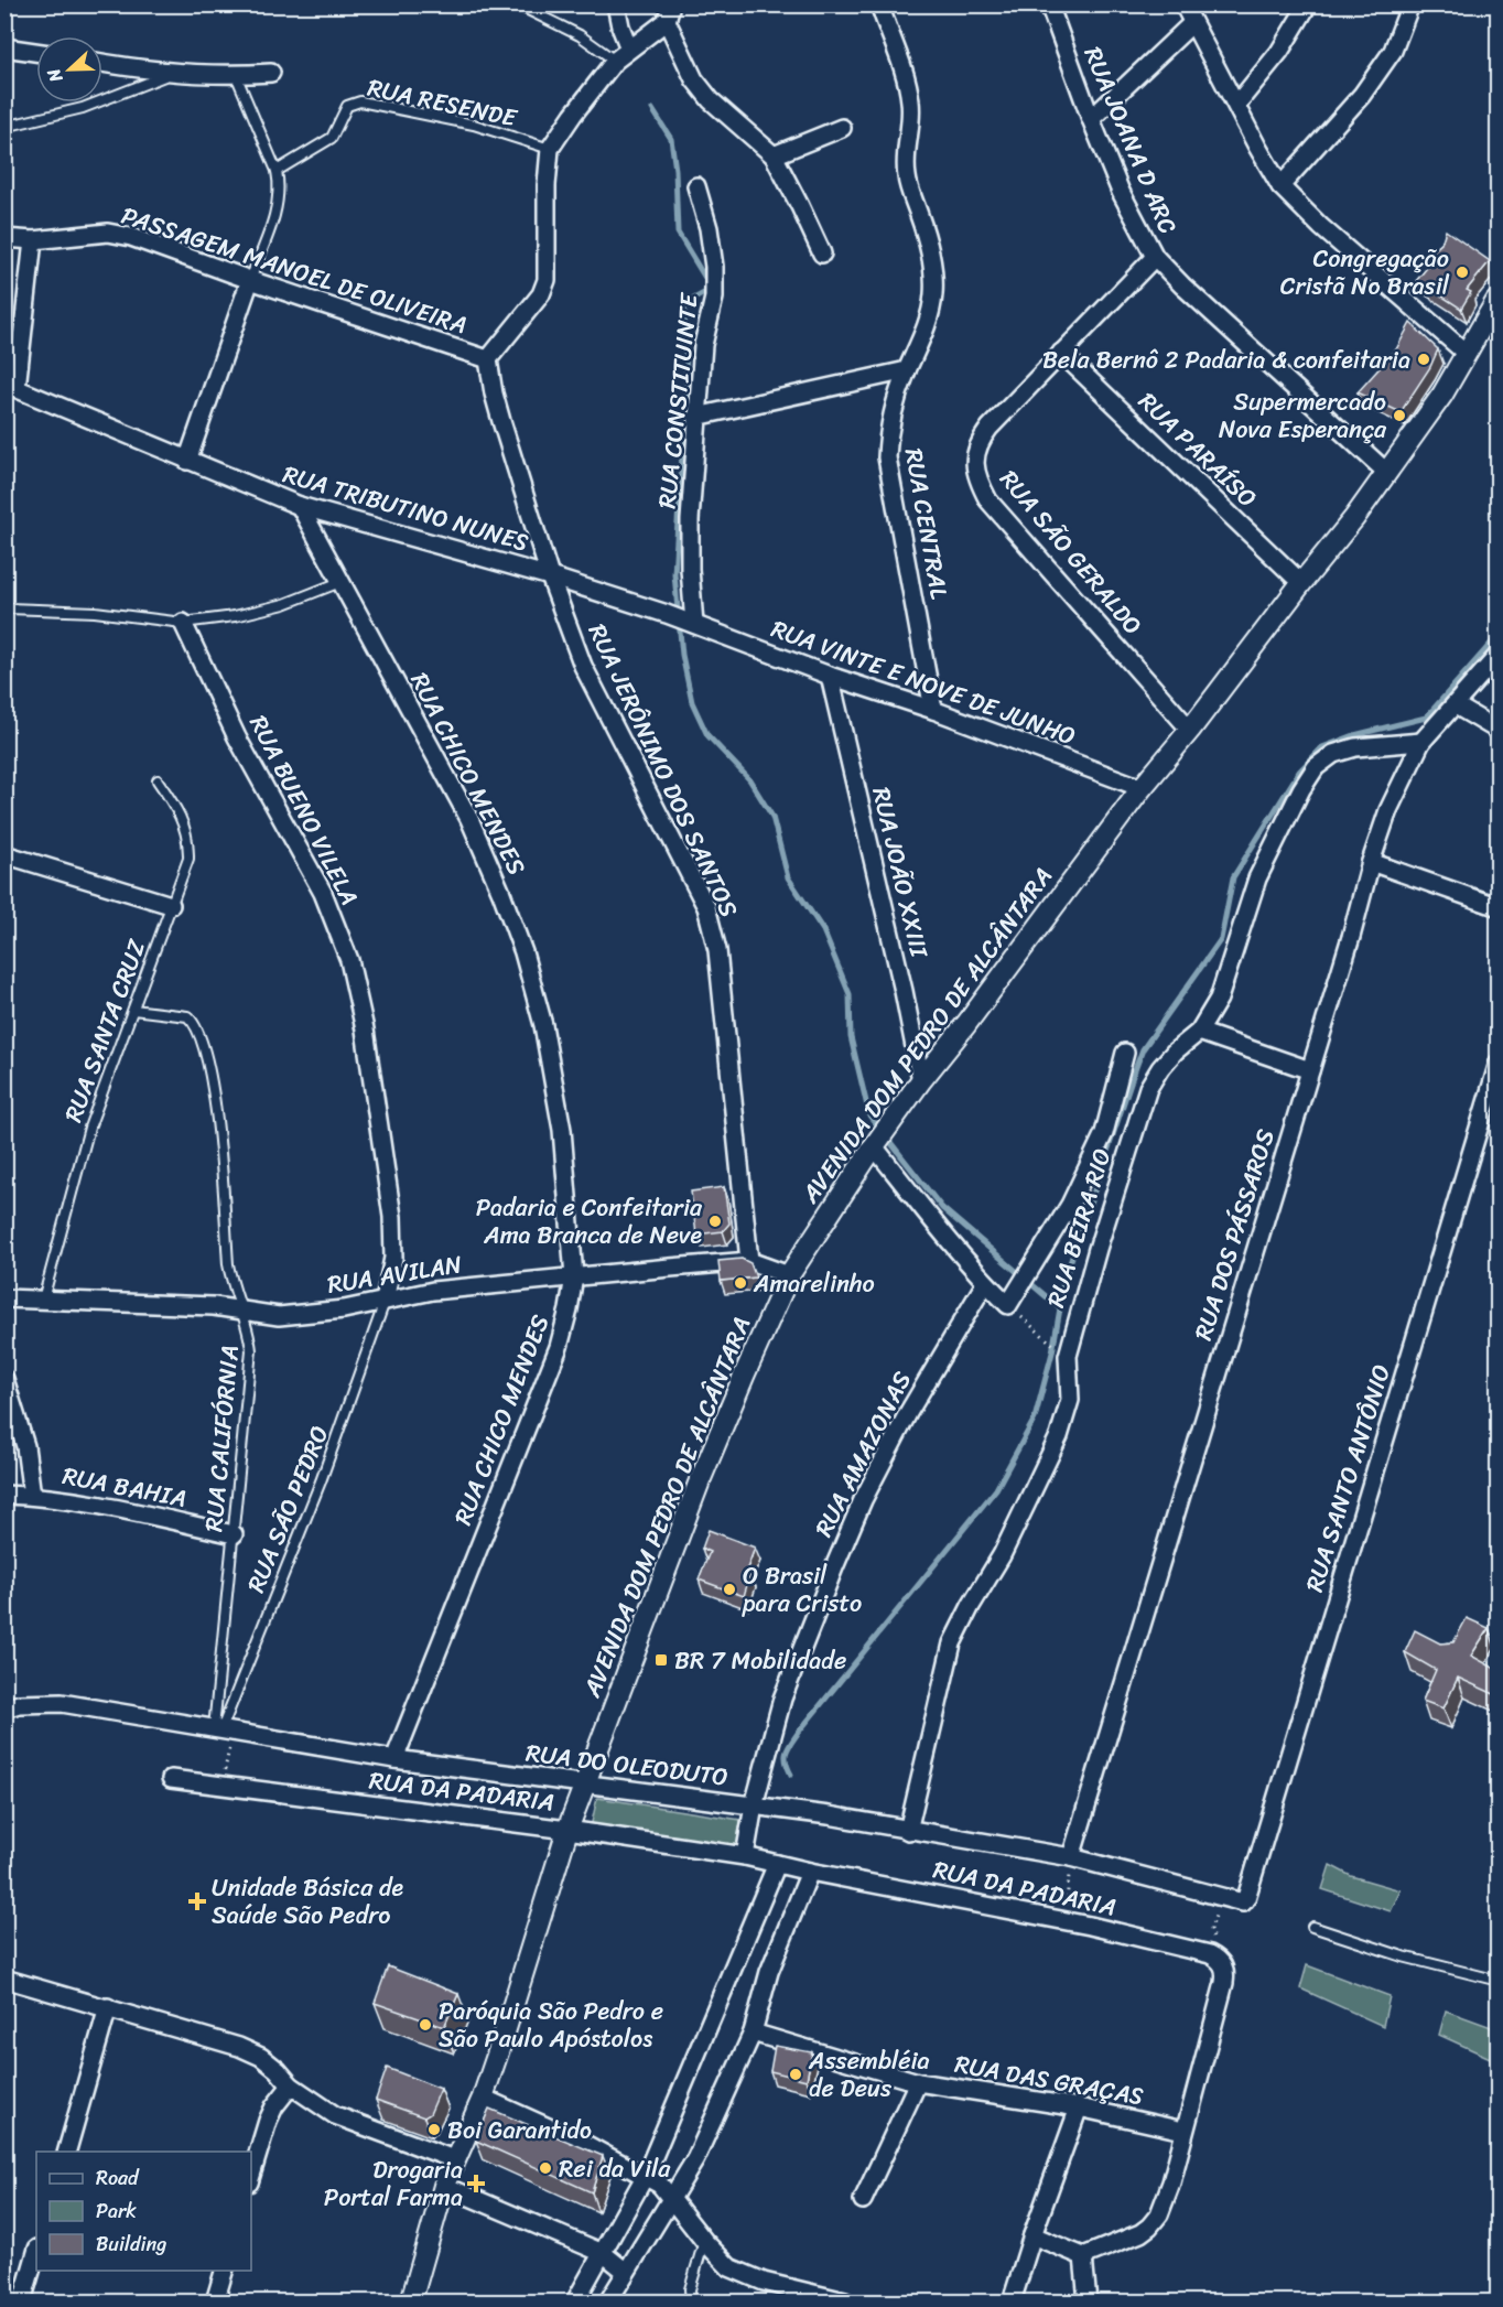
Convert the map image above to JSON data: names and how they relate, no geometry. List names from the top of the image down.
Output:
{
  "streets": {
    "street": [
      "RUA JOANA D ARC",
      "PASSAGEM MANOEL DE OLIVEIRA",
      "RUA CONSTITUINTE",
      "RUA PARAÍSO",
      "RUA TRIBUTINO NUNES",
      "RUA CENTRAL",
      "RUA SÃO GERALDO",
      "RUA VINTE E NOVE DE JUNHO",
      "RUA JERÔNIMO DOS SANTOS",
      "RUA CHICO MENDES",
      "RUA BUENO VILELA",
      "RUA JOÃO XXIII",
      "AVENIDA DOM PEDRO DE ALCÂNTARA",
      "RUA BEIRA RIO",
      "RUA DOS PÁSSAROS",
      "RUA AVILAN",
      "RUA AMAZONAS",
      "RUA SANTO ANTÔNIO",
      "RUA BAHIA",
      "RUA DO OLEODUTO",
      "RUA DA PADARIA",
      "RUA DAS GRAÇAS"
    ],
    "lane": [
      "RUA RESENDE",
      "RUA SANTA CRUZ",
      "RUA CALIFÓRNIA",
      "RUA SÃO PEDRO"
    ]
  },
  "crossings": [
    ["RUA JOANA D ARC", "RUA SÃO GERALDO"],
    ["RUA JOANA D ARC", "AVENIDA DOM PEDRO DE ALCÂNTARA"],
    ["PASSAGEM MANOEL DE OLIVEIRA", "RUA JERÔNIMO DOS SANTOS"],
    ["RUA CONSTITUINTE", "RUA TRIBUTINO NUNES"],
    ["RUA CONSTITUINTE", "RUA VINTE E NOVE DE JUNHO"],
    ["RUA PARAÍSO", "RUA SÃO GERALDO"],
    ["RUA PARAÍSO", "AVENIDA DOM PEDRO DE ALCÂNTARA"],
    ["RUA TRIBUTINO NUNES", "RUA VINTE E NOVE DE JUNHO"],
    ["RUA TRIBUTINO NUNES", "RUA JERÔNIMO DOS SANTOS"],
    ["RUA TRIBUTINO NUNES", "RUA CHICO MENDES"],
    ["RUA CENTRAL", "RUA VINTE E NOVE DE JUNHO"],
    ["RUA SÃO GERALDO", "AVENIDA DOM PEDRO DE ALCÂNTARA"],
    ["RUA VINTE E NOVE DE JUNHO", "RUA JOÃO XXIII"],
    ["RUA VINTE E NOVE DE JUNHO", "AVENIDA DOM PEDRO DE ALCÂNTARA"],
    ["RUA JERÔNIMO DOS SANTOS", "RUA AVILAN"],
    ["RUA CHICO MENDES", "RUA AVILAN"],
    ["RUA CHICO MENDES", "RUA DO OLEODUTO"],
    ["RUA BUENO VILELA", "RUA AVILAN"],
    ["RUA BUENO VILELA", "RUA SÃO PEDRO"],
    ["RUA JOÃO XXIII", "AVENIDA DOM PEDRO DE ALCÂNTARA"],
    ["RUA SANTA CRUZ", "RUA AVILAN"],
    ["RUA SANTA CRUZ", "RUA CALIFÓRNIA"],
    ["AVENIDA DOM PEDRO DE ALCÂNTARA", "RUA AVILAN"],
    ["AVENIDA DOM PEDRO DE ALCÂNTARA", "RUA DO OLEODUTO"],
    ["AVENIDA DOM PEDRO DE ALCÂNTARA", "RUA DA PADARIA"],
    ["RUA BEIRA RIO", "RUA DOS PÁSSAROS"],
    ["RUA BEIRA RIO", "RUA DO OLEODUTO"],
    ["RUA DOS PÁSSAROS", "RUA DO OLEODUTO"],
    ["RUA AVILAN", "RUA CALIFÓRNIA"],
    ["RUA AVILAN", "RUA SÃO PEDRO"],
    ["RUA CALIFÓRNIA", "RUA BAHIA"],
    ["RUA CALIFÓRNIA", "RUA SÃO PEDRO"],
    ["RUA CALIFÓRNIA", "RUA DO OLEODUTO"],
    ["RUA AMAZONAS", "RUA DO OLEODUTO"],
    ["RUA AMAZONAS", "RUA DA PADARIA"],
    ["RUA SANTO ANTÔNIO", "RUA DO OLEODUTO"],
    ["RUA SÃO PEDRO", "RUA DO OLEODUTO"],
    ["RUA DA PADARIA", "RUA DAS GRAÇAS"]
  ],
  "places": {
    "other": [
      "Congregação Cristã No Brasil",
      "Bela Bernô 2 Padaria & confeitaria",
      "Supermercado Nova Esperança",
      "Padaria e Confeitaria Ama Branca de Neve",
      "Amarelinho",
      "O Brasil para Cristo",
      "Paróquia São Pedro e São Paulo Apóstolos",
      "Assembléia de Deus",
      "Boi Garantido",
      "Rei da Vila"
    ],
    "transit": ["BR 7 Mobilidade"],
    "health": ["Unidade Básica de Saúde São Pedro", "Drogaria Portal Farma"]
  },
  "legend": ["Road", "Park", "Building"],
  "north": "left"
}
